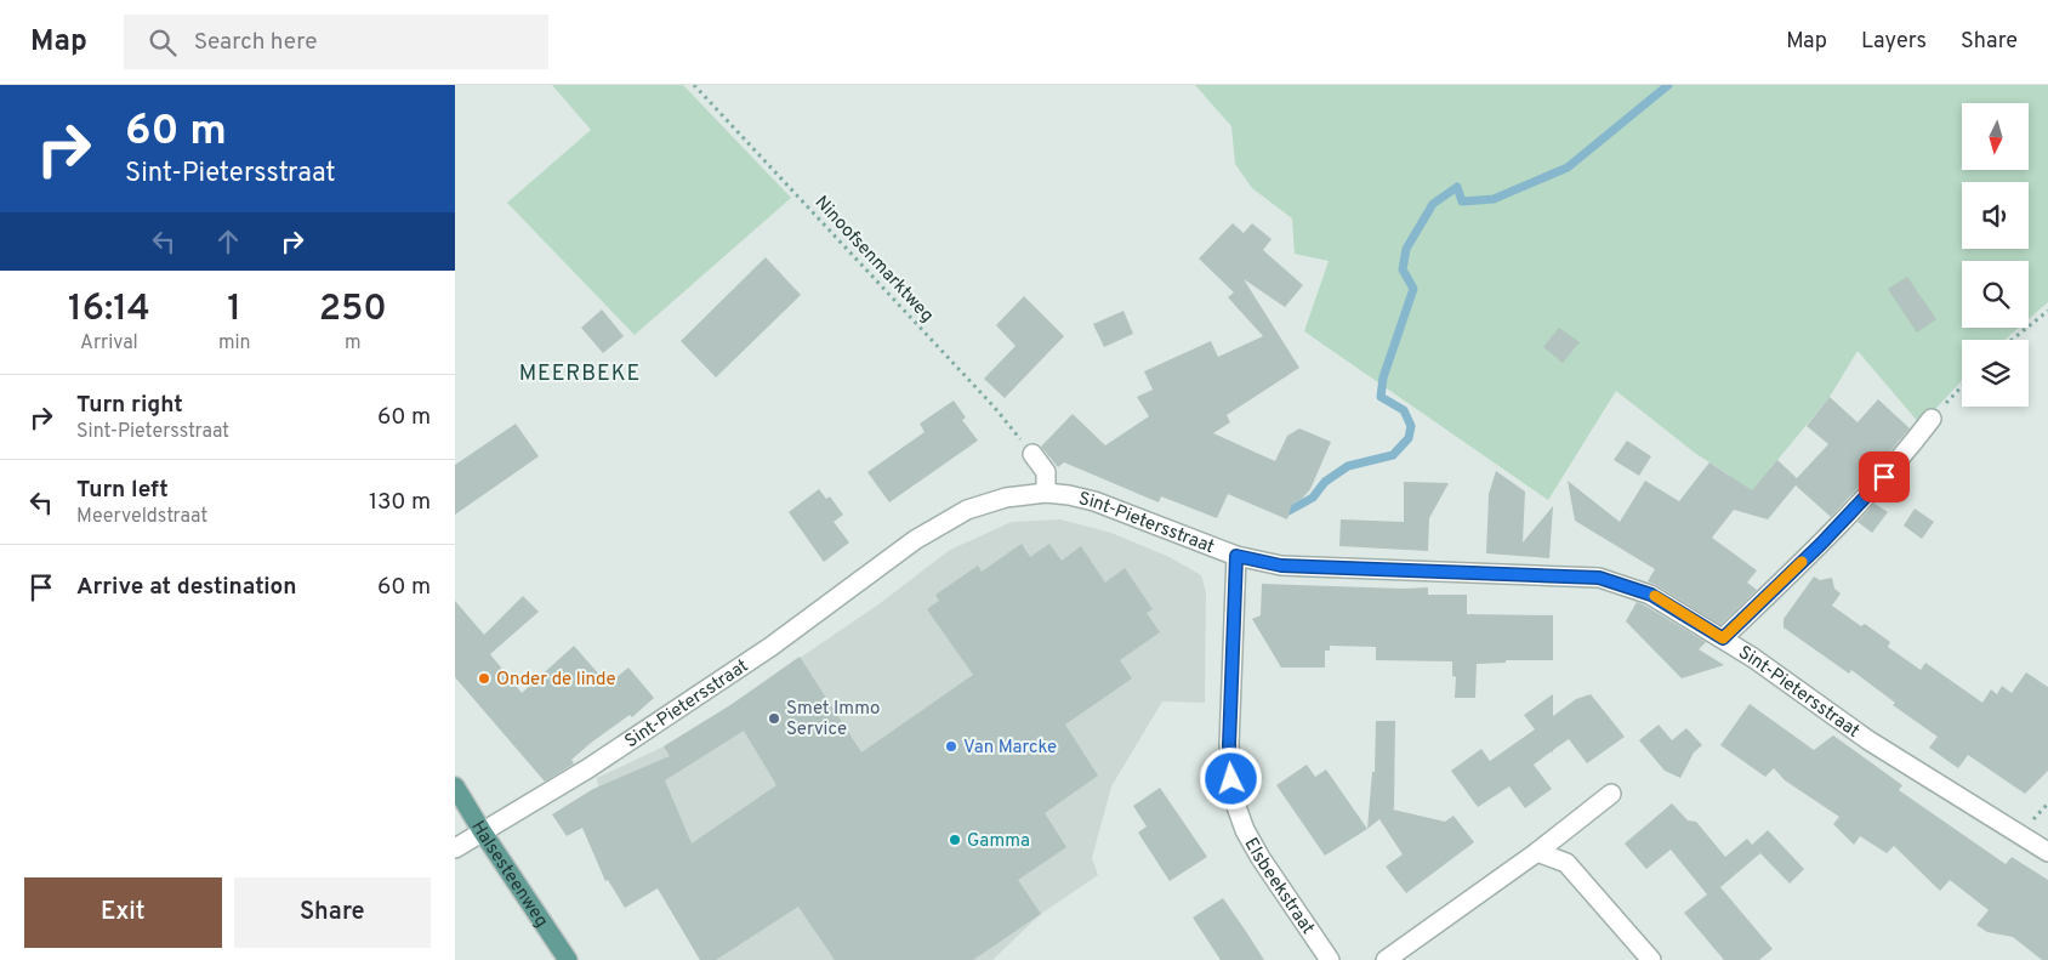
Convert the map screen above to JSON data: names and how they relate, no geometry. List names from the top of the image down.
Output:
{
  "streets": {
    "main road": ["Halsesteenweg"],
    "street": ["Sint-Pietersstraat", "Elsbeekstraat"],
    "path": ["Ninoofsenmarktweg"]
  },
  "crossings": [
    ["Sint-Pietersstraat", "Halsesteenweg"],
    ["Sint-Pietersstraat", "Elsbeekstraat"]
  ],
  "districts": ["MEERBEKE"],
  "places": [
    "Onder de linde",
    "Smet Immo Service",
    "Van Marcke",
    "Gamma"
  ],
  "north": "bottom",
  "page": {
    "header": "Map",
    "search": "Search here",
    "nav": ["Map", "Layers", "Share"],
    "turn": ["60 m", "Sint-Pietersstraat"],
    "eta": [
      "16:14",
      "Arrival",
      "1",
      "min",
      "250",
      "m"
    ],
    "list": [
      {
        "name": "Turn right",
        "note": "Sint-Pietersstraat",
        "value": "60 m"
      },
      {
        "name": "Turn left",
        "note": "Meerveldstraat",
        "value": "130 m"
      },
      {
        "name": "Arrive at destination",
        "value": "60 m"
      }
    ],
    "buttons": ["Exit", "Share"]
  }
}
